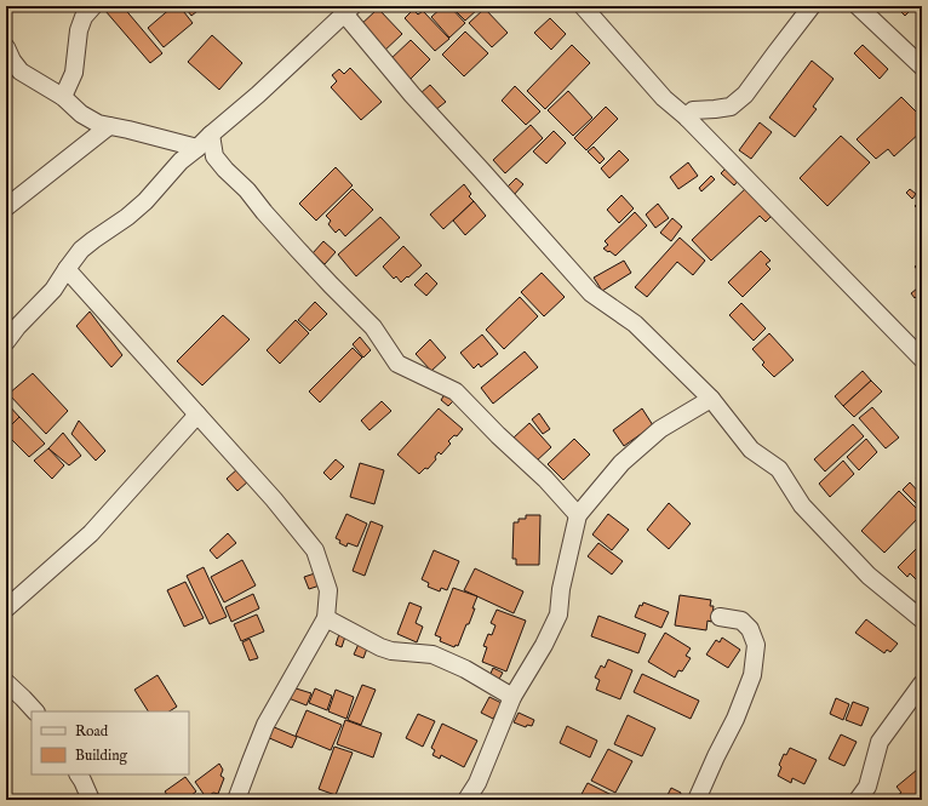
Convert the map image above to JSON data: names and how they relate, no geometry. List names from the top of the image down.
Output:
{
  "legend": ["Road", "Building"]
}
